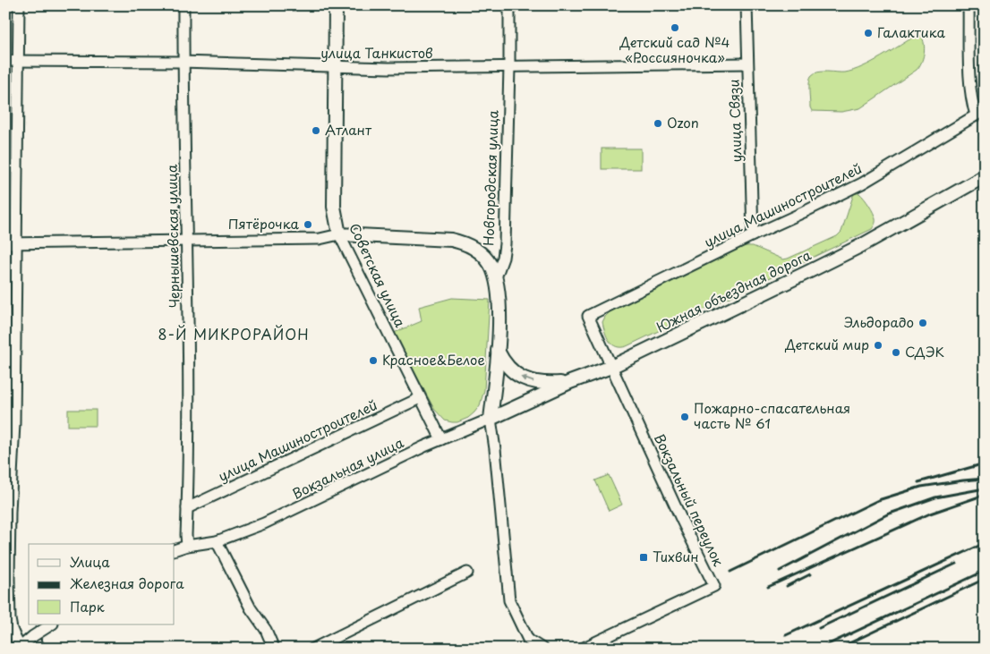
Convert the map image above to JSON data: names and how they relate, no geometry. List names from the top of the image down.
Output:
{
  "streets": {
    "main road": ["Новгородская улица", "Советская улица", "Южная объездная дорога"],
    "street": [
      "улица Танкистов",
      "улица Связи",
      "улица Машиностроителей",
      "Чернышевская улица",
      "Вокзальная улица",
      "Вокзальный переулок"
    ]
  },
  "crossings": [
    ["улица Танкистов", "улица Связи"],
    ["улица Танкистов", "Новгородская улица"],
    ["улица Танкистов", "Чернышевская улица"],
    ["улица Танкистов", "Советская улица"],
    ["улица Связи", "улица Машиностроителей"],
    ["Новгородская улица", "Южная объездная дорога"],
    ["Новгородская улица", "Вокзальная улица"],
    ["улица Машиностроителей", "Чернышевская улица"],
    ["улица Машиностроителей", "Советская улица"],
    ["улица Машиностроителей", "Вокзальный переулок"],
    ["Чернышевская улица", "Вокзальная улица"],
    ["Советская улица", "Вокзальная улица"],
    ["Южная объездная дорога", "Вокзальная улица"],
    ["Южная объездная дорога", "Вокзальный переулок"]
  ],
  "districts": ["8-Й МИКРОРАЙОН"],
  "places": {
    "other": [
      "Детский сад №4 «Россияночка»",
      "Галактика",
      "Ozon",
      "Атлант",
      "Пятёрочка",
      "Эльдорадо",
      "Детский мир",
      "СДЭК",
      "Красное&Белое",
      "Пожарно-спасательная часть № 61"
    ],
    "transit": ["Тихвин"]
  },
  "legend": ["Улица", "Железная дорога", "Парк"]
}
